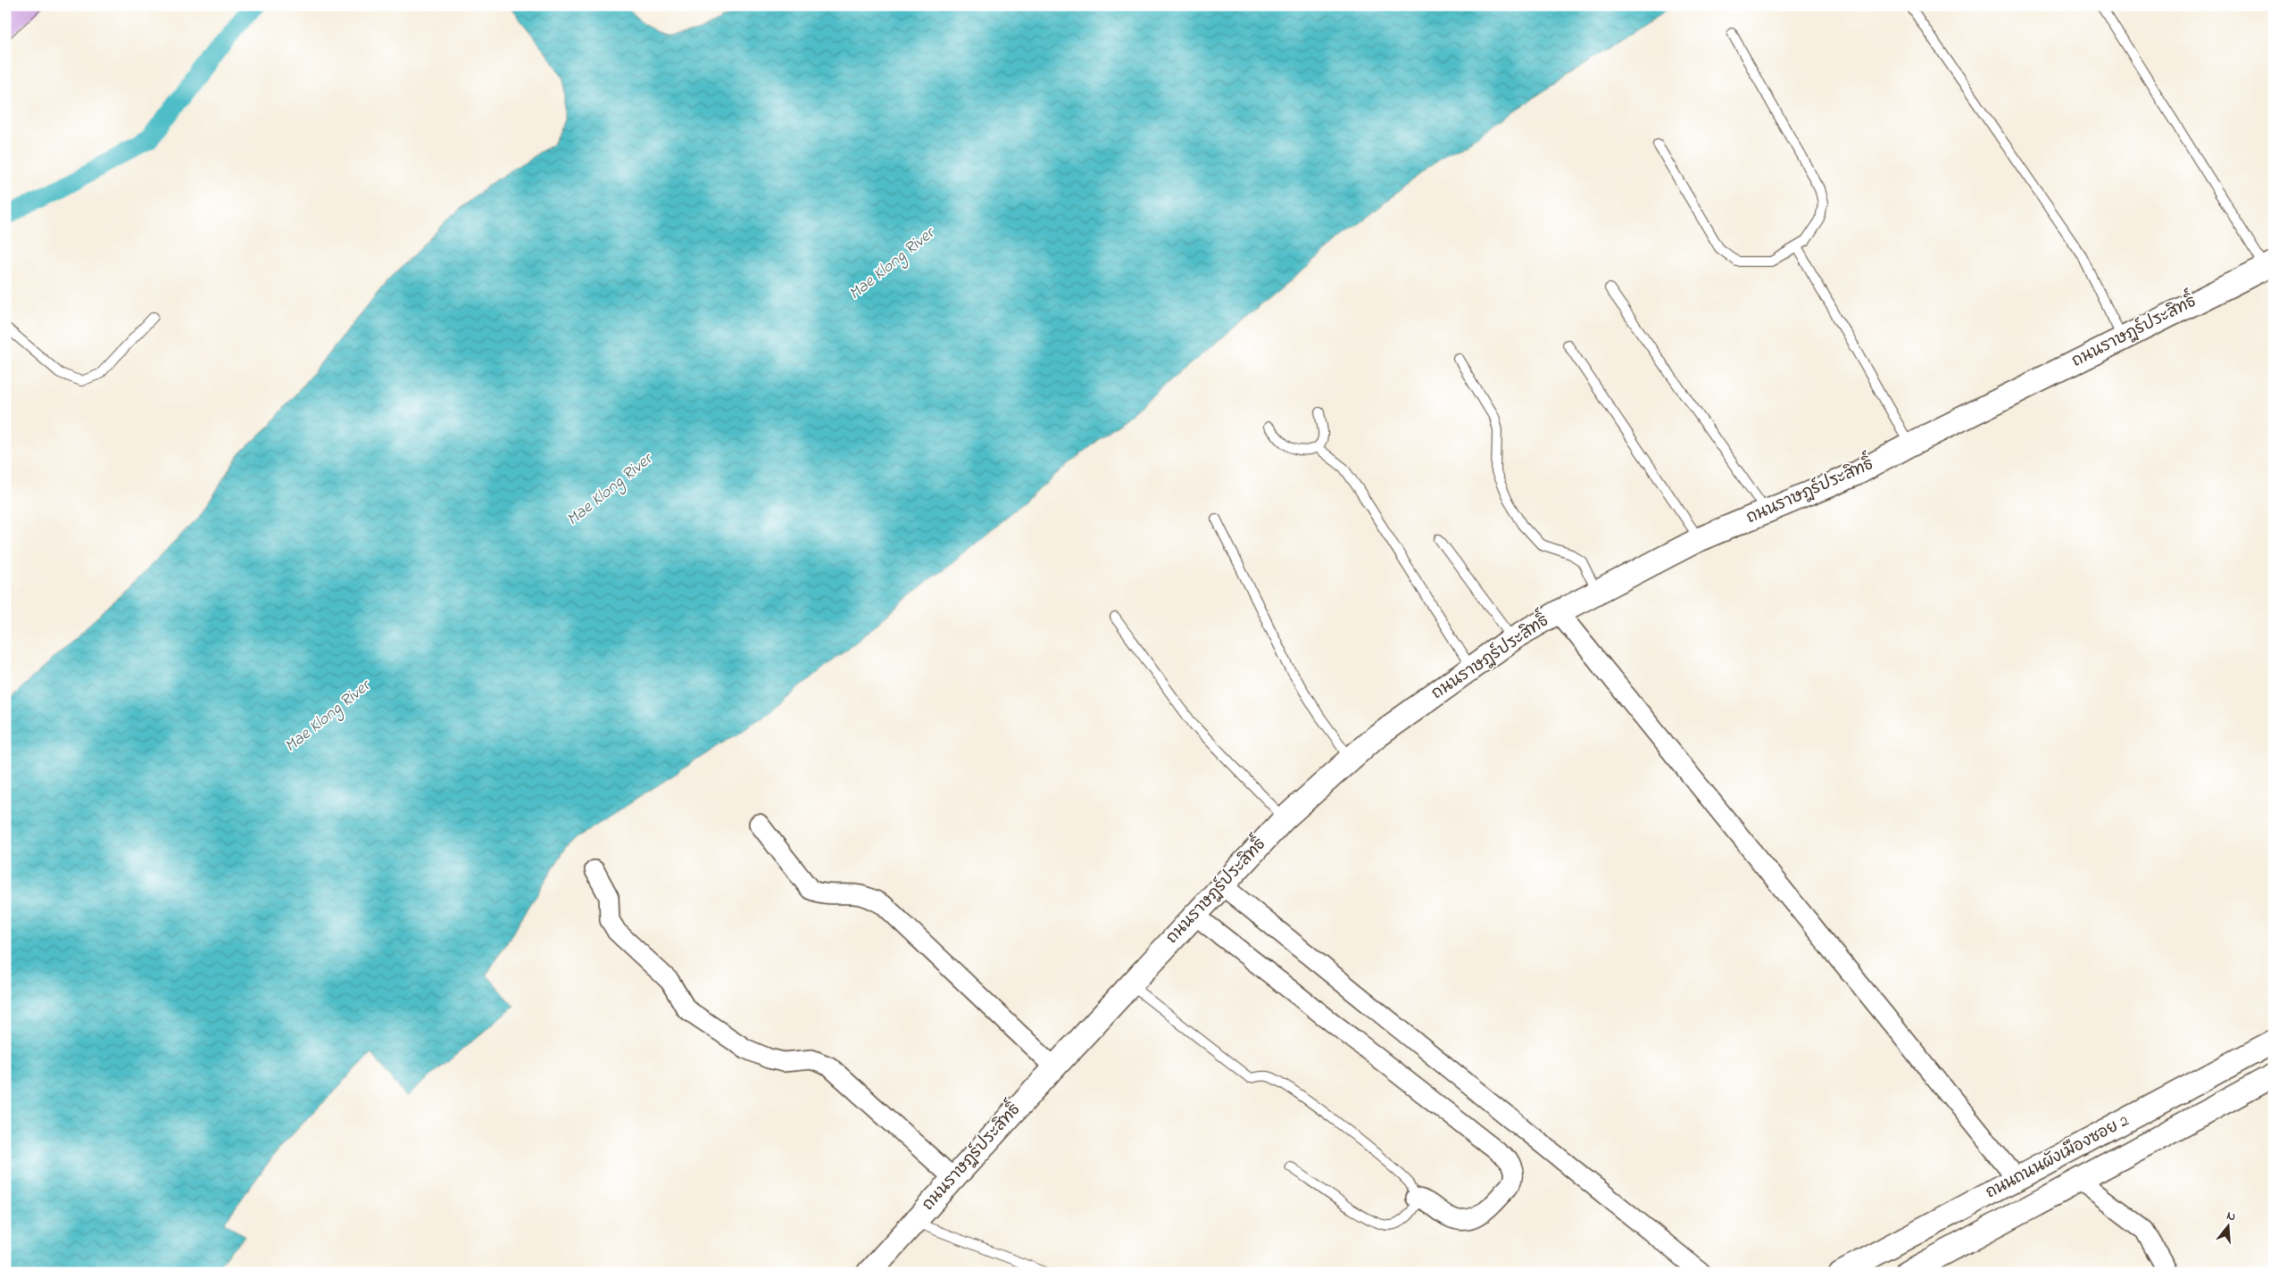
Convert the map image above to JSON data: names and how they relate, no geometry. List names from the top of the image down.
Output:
{
  "streets": {
    "street": ["ถนนราษฎร์ประสิทธิ์", "ถนนถนนผังเมืองซอย 2"]
  },
  "water": ["Mae Klong River"],
  "north": "top"
}
